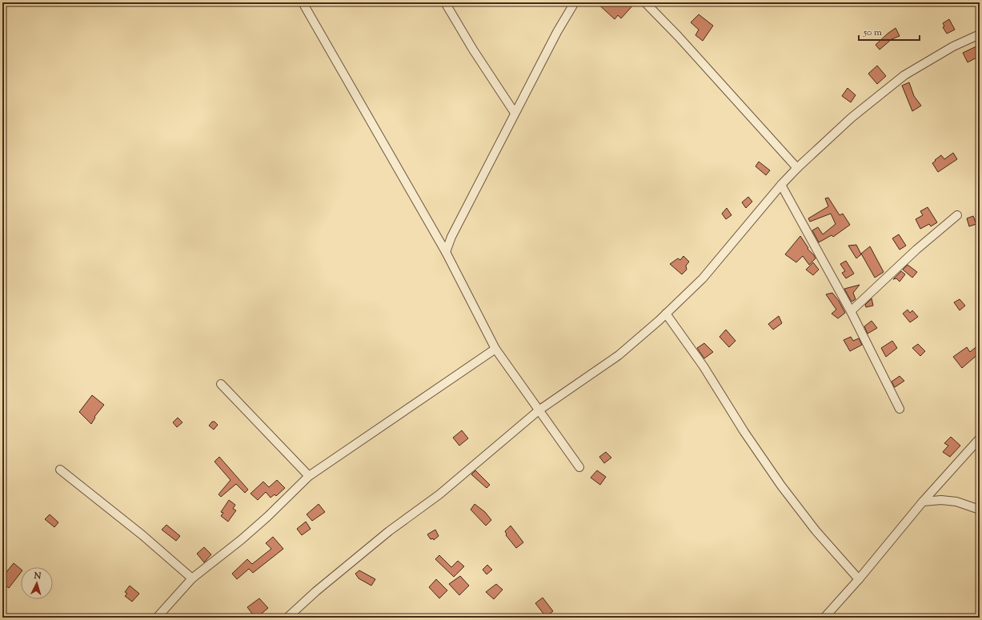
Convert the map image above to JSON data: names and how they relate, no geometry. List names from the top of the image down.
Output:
{
  "scale_bar": "50 m",
  "north": "top"
}
